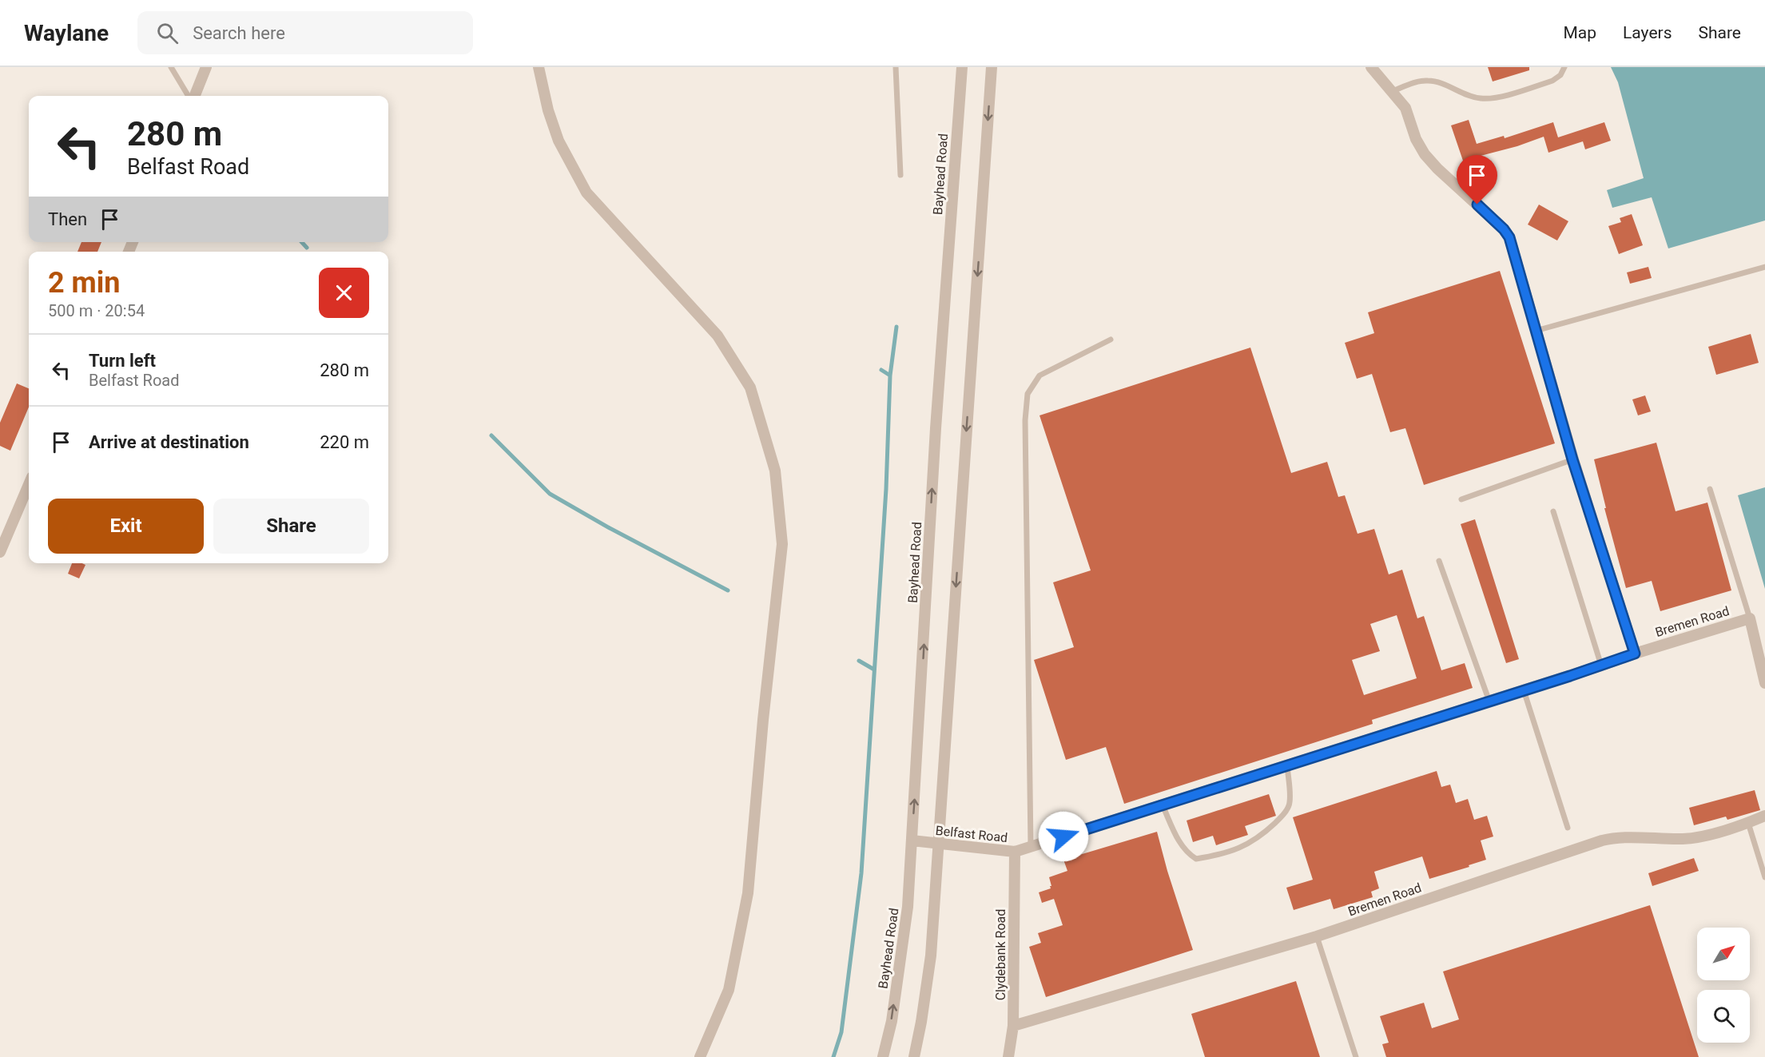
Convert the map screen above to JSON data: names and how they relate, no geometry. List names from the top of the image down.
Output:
{
  "streets": {
    "street": [
      "Bayhead Road",
      "Bremen Road",
      "Belfast Road",
      "Clydebank Road"
    ]
  },
  "crossings": [
    ["Bayhead Road", "Belfast Road"],
    ["Bremen Road", "Belfast Road"],
    ["Bremen Road", "Clydebank Road"],
    ["Belfast Road", "Clydebank Road"]
  ],
  "north": "top right",
  "page": {
    "header": "Waylane",
    "search": "Search here",
    "nav": ["Map", "Layers", "Share"],
    "turn": ["280 m", "Belfast Road"],
    "then": "Then",
    "heading": ["2 min", "500 m · 20:54"],
    "list": [
      {
        "name": "Turn left",
        "note": "Belfast Road",
        "value": "280 m"
      },
      {
        "name": "Arrive at destination",
        "value": "220 m"
      }
    ],
    "buttons": ["Exit", "Share"]
  }
}
